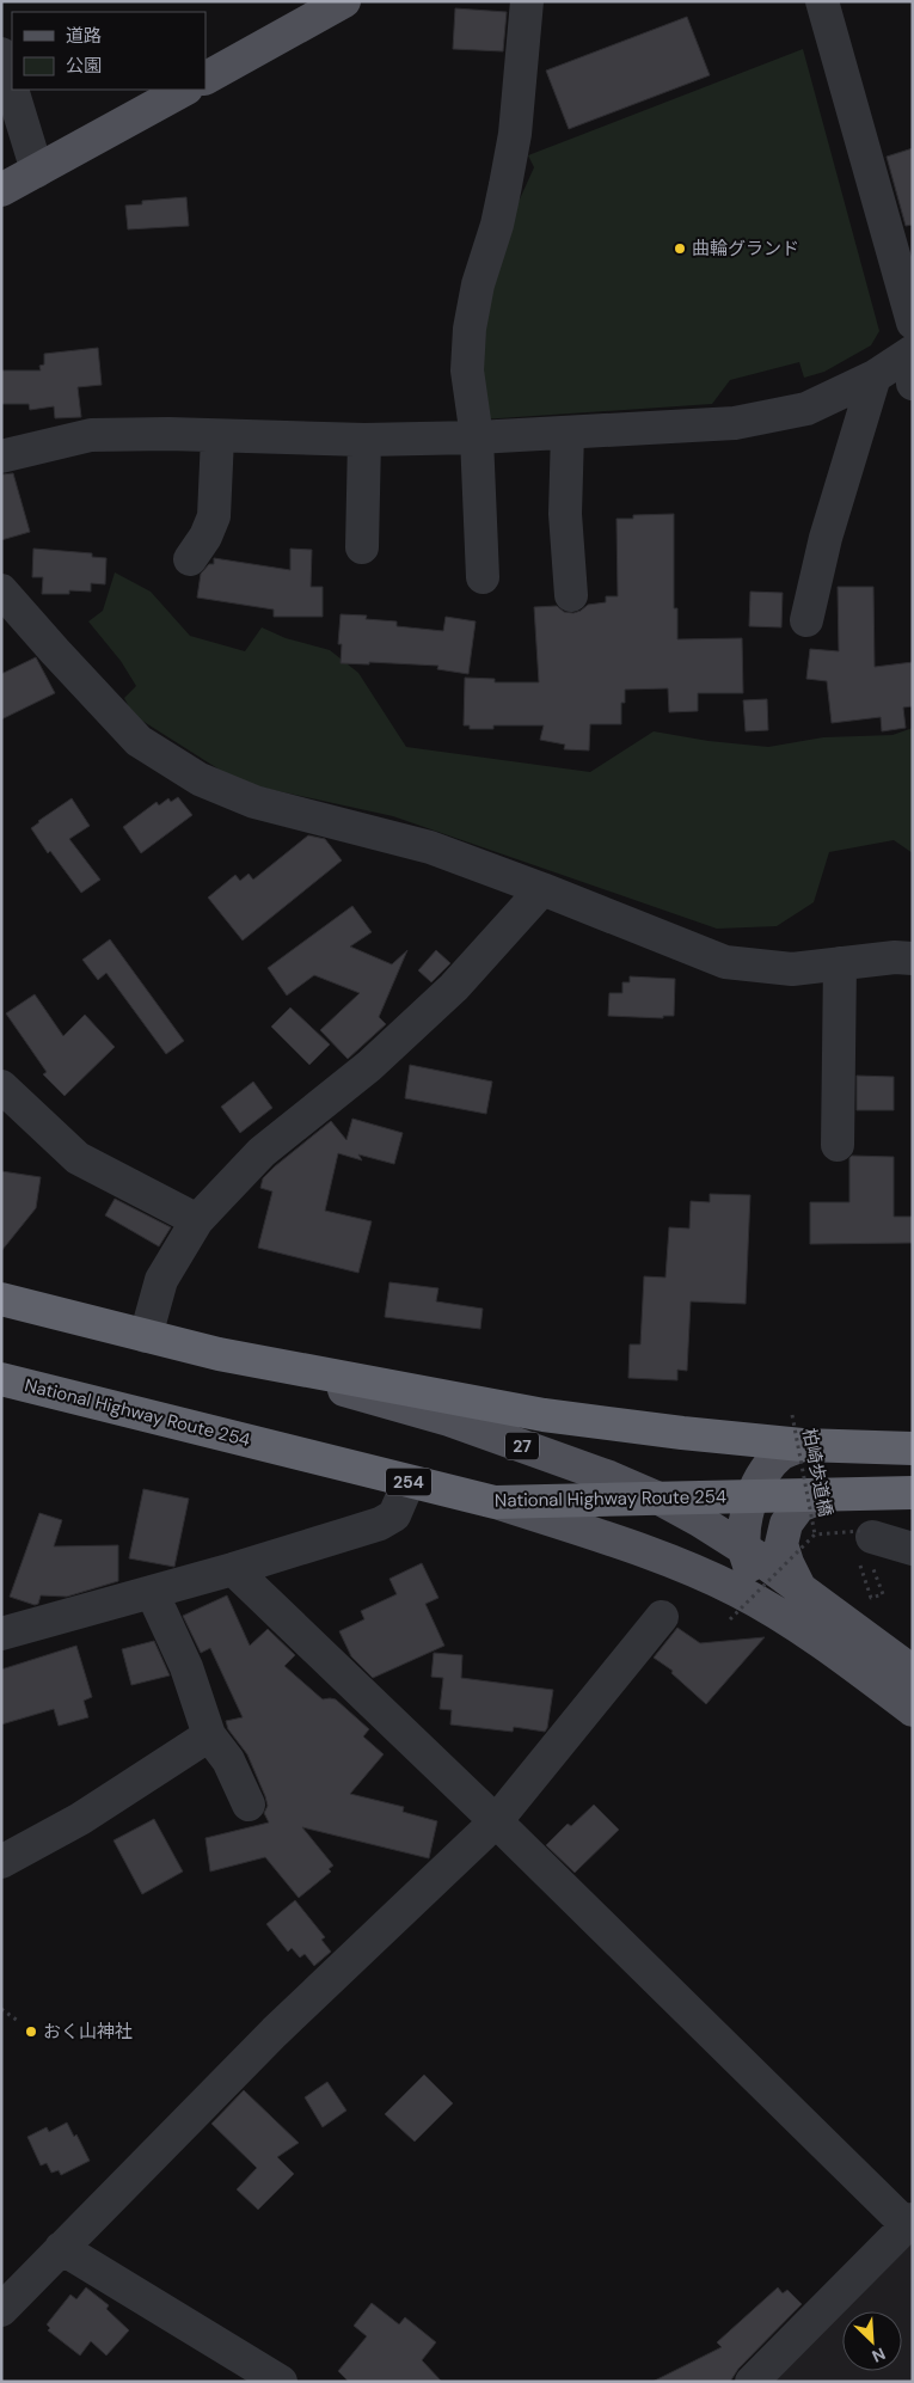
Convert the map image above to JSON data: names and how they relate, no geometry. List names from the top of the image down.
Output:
{
  "streets": {
    "highway": ["National Highway Route 254", "254"],
    "main road": ["27"],
    "path": ["柏崎歩道橋"]
  },
  "crossings": [
    ["National Highway Route 254", "27"]
  ],
  "places": ["曲輪グランド", "おく山神社"],
  "legend": ["道路", "公園"],
  "north": "bottom right"
}
